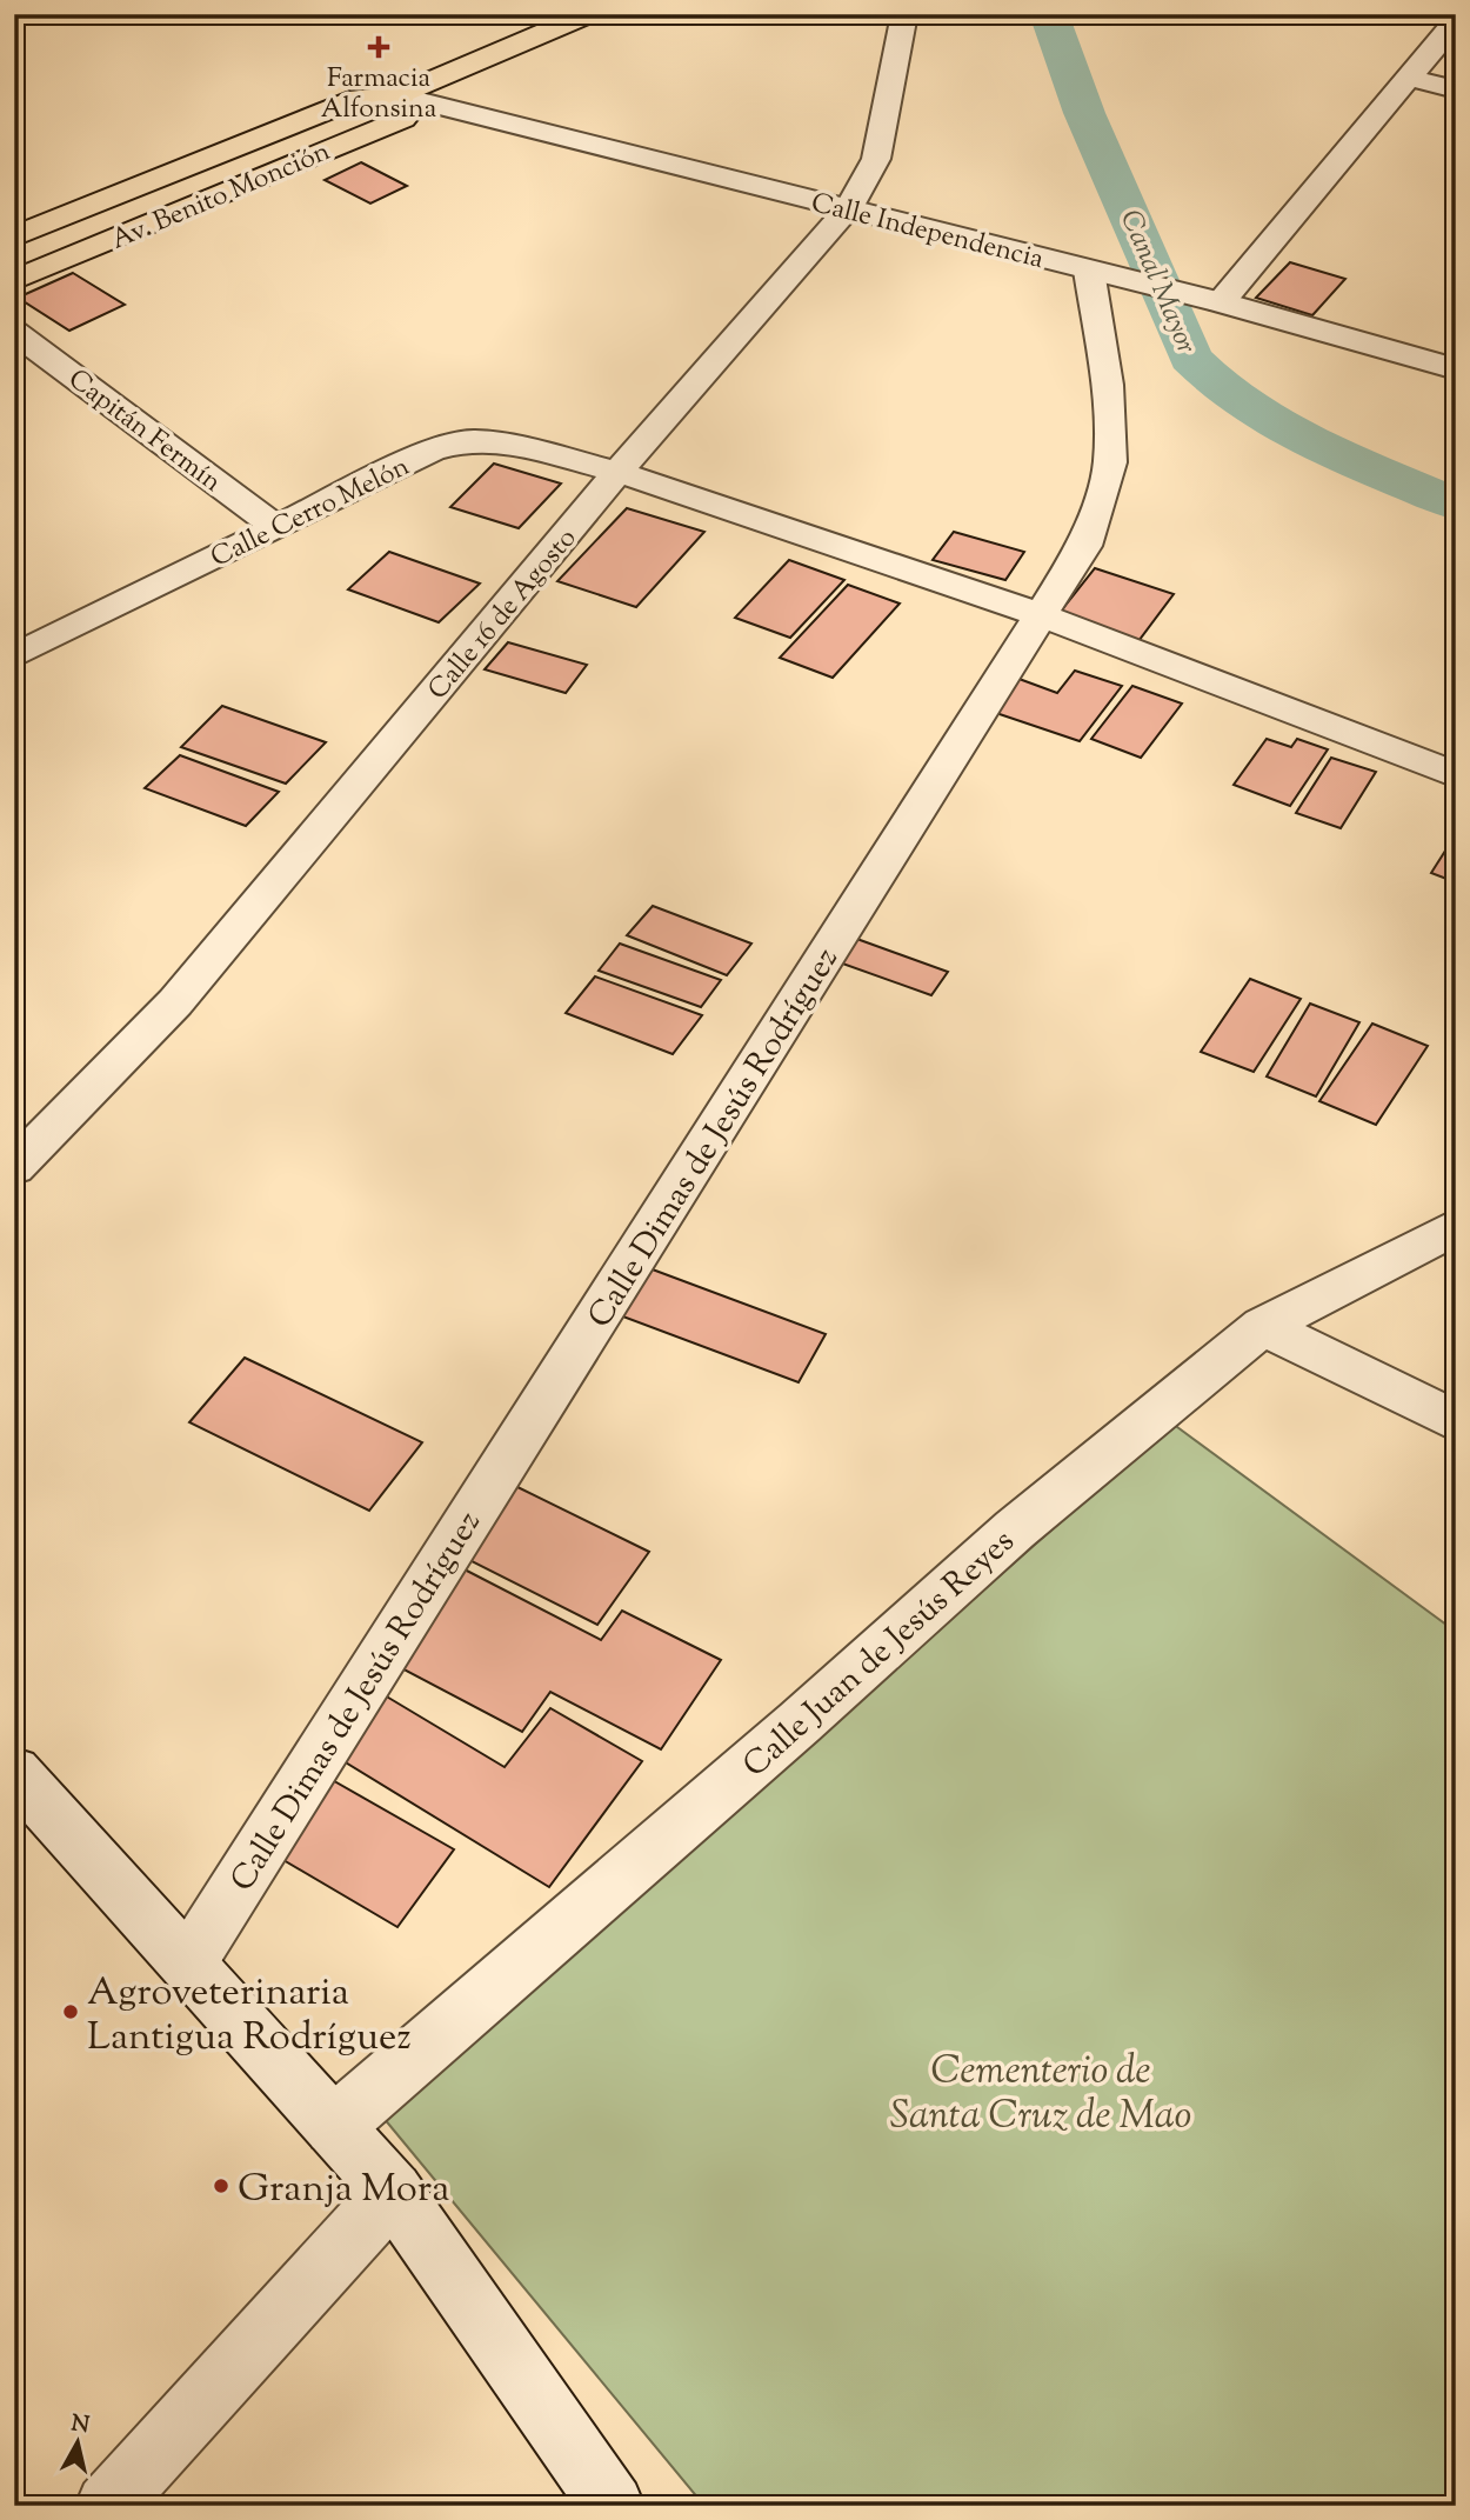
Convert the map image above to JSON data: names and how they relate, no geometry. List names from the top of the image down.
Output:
{
  "streets": {
    "main road": ["Av. Benito Monción"],
    "street": [
      "Calle Independencia",
      "Capitán Fermín",
      "Calle Cerro Melón",
      "Calle 16 de Agosto",
      "Calle Dimas de Jesús Rodríguez",
      "Calle Juan de Jesús Reyes"
    ]
  },
  "crossings": [
    ["Av. Benito Monción", "Calle Independencia"],
    ["Calle Independencia", "Calle 16 de Agosto"],
    ["Calle Independencia", "Calle Dimas de Jesús Rodríguez"],
    ["Capitán Fermín", "Calle Cerro Melón"],
    ["Calle Cerro Melón", "Calle 16 de Agosto"],
    ["Calle Cerro Melón", "Calle Dimas de Jesús Rodríguez"]
  ],
  "water": ["Canal Mayor"],
  "parks": ["Cementerio de Santa Cruz de Mao"],
  "places": {
    "health": ["Farmacia Alfonsina"],
    "other": ["Agroveterinaria Lantigua Rodríguez", "Granja Mora"]
  },
  "north": "top"
}
